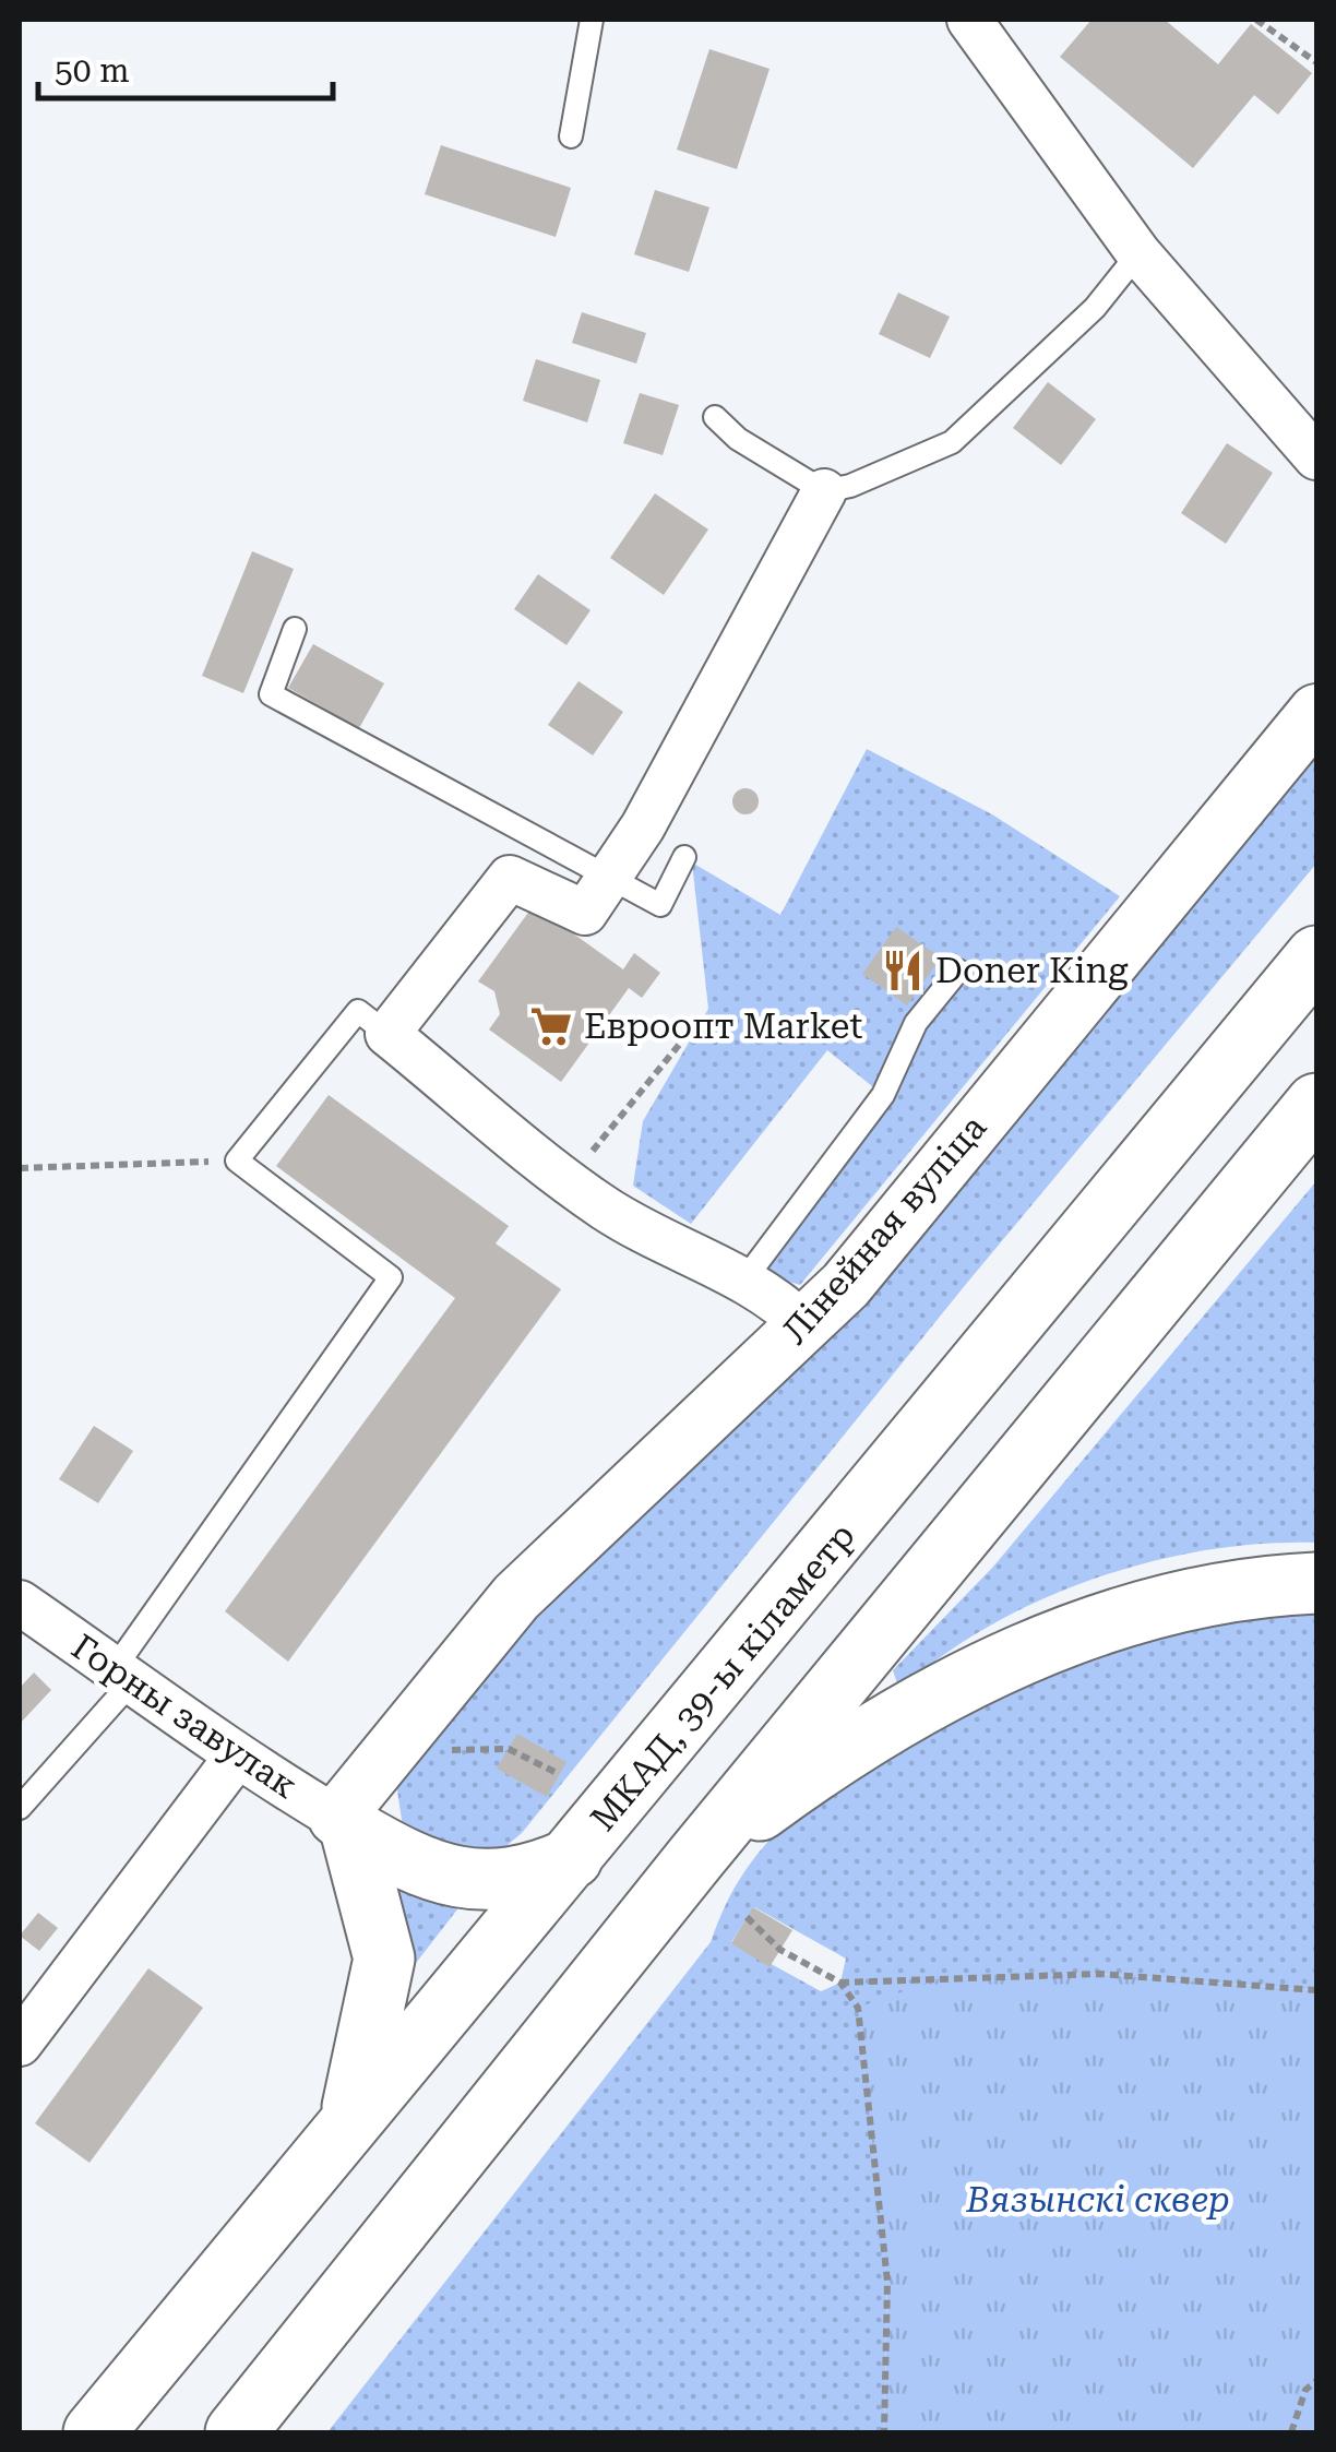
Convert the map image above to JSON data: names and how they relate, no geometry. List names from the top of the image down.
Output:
{
  "streets": {
    "highway": ["МКАД, 39-ы кіламетр"],
    "street": ["Лінейная вуліца", "Горны завулак"]
  },
  "crossings": [
    ["Лінейная вуліца", "Горны завулак"]
  ],
  "parks": ["Вязынскі сквер"],
  "places": {
    "restaurant": ["Doner King"],
    "supermarket": ["Евроопт Market"]
  },
  "scale_bar": "50 m"
}
